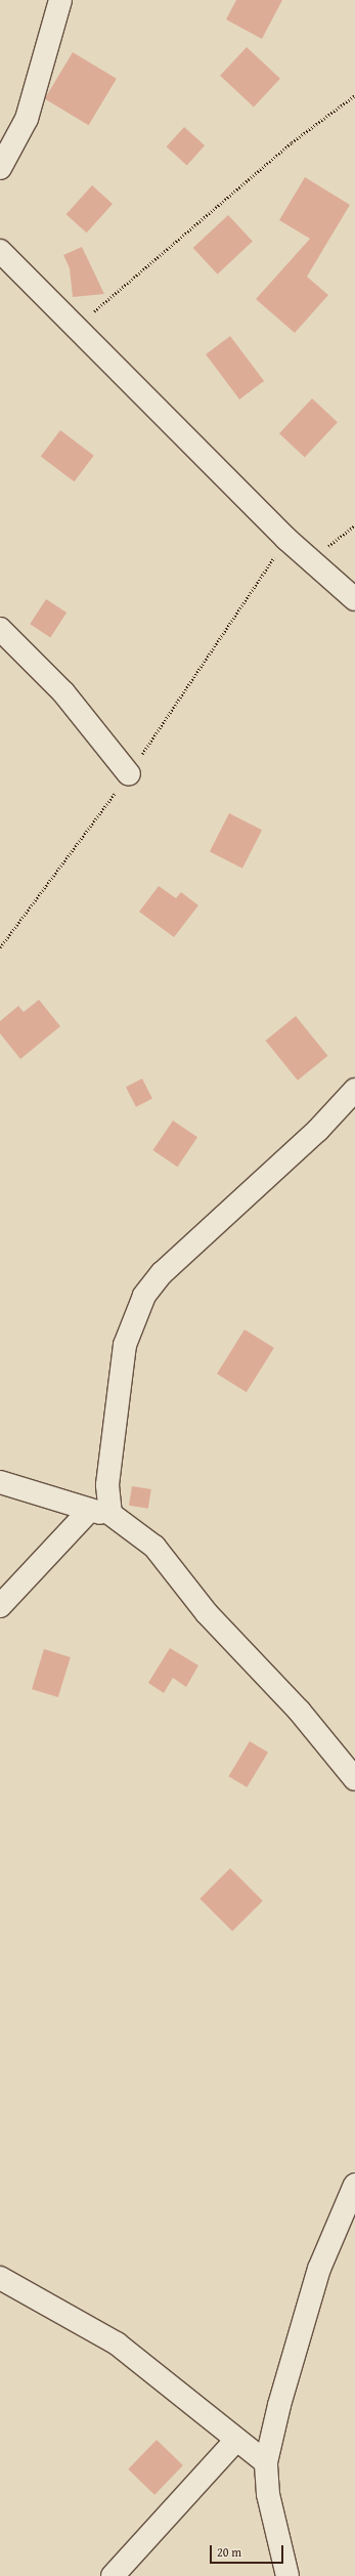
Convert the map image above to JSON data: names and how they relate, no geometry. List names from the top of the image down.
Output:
{
  "scale_bar": "20 m"
}
